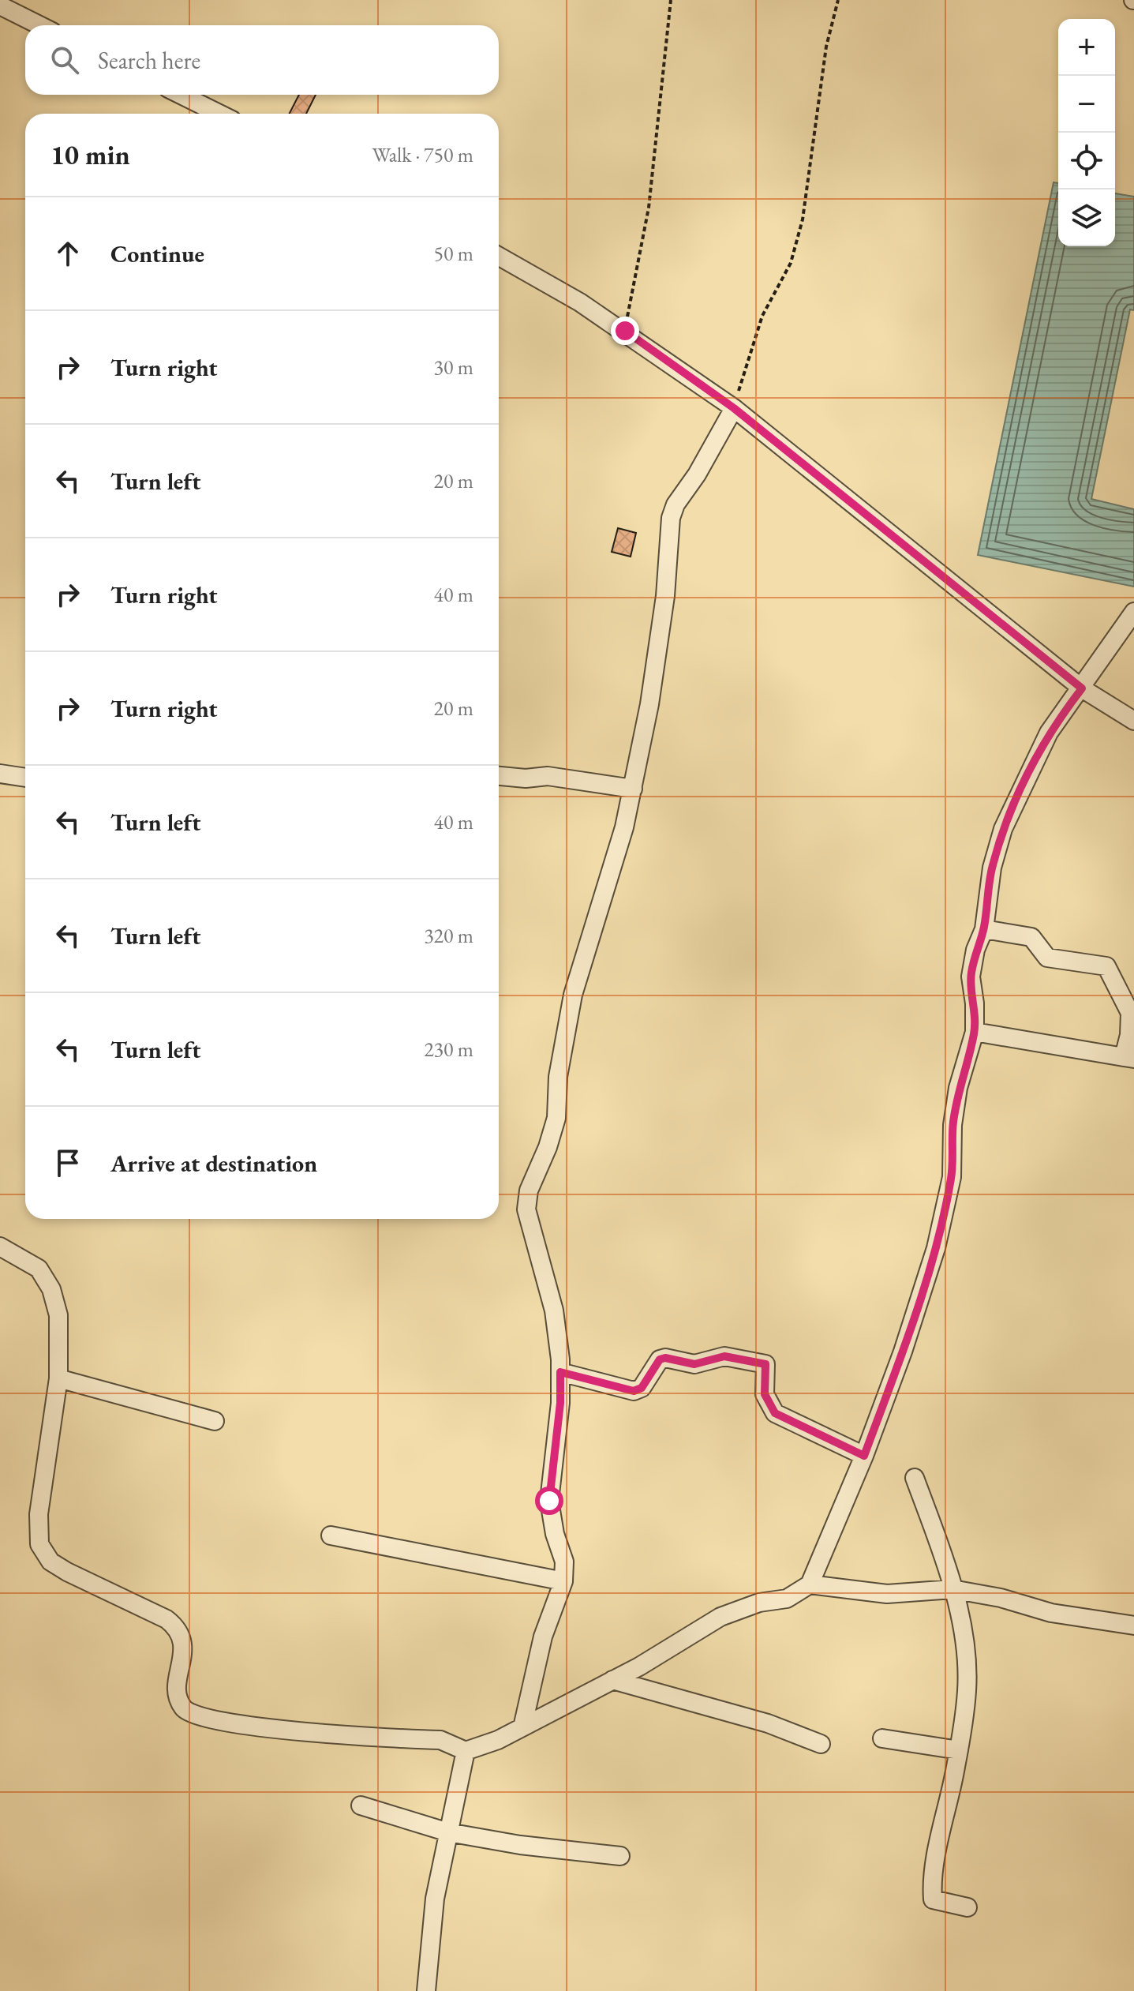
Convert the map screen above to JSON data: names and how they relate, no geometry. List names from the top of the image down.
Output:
{
  "page": {
    "map_buttons": ["+", "−"],
    "search": "Search here",
    "heading": ["10 min", "Walk · 750 m"],
    "list": [
      ["Continue", "50 m"],
      ["Turn right", "30 m"],
      ["Turn left", "20 m"],
      ["Turn right", "40 m"],
      ["Turn right", "20 m"],
      ["Turn left", "40 m"],
      ["Turn left", "320 m"],
      ["Turn left", "230 m"],
      "Arrive at destination"
    ]
  }
}
